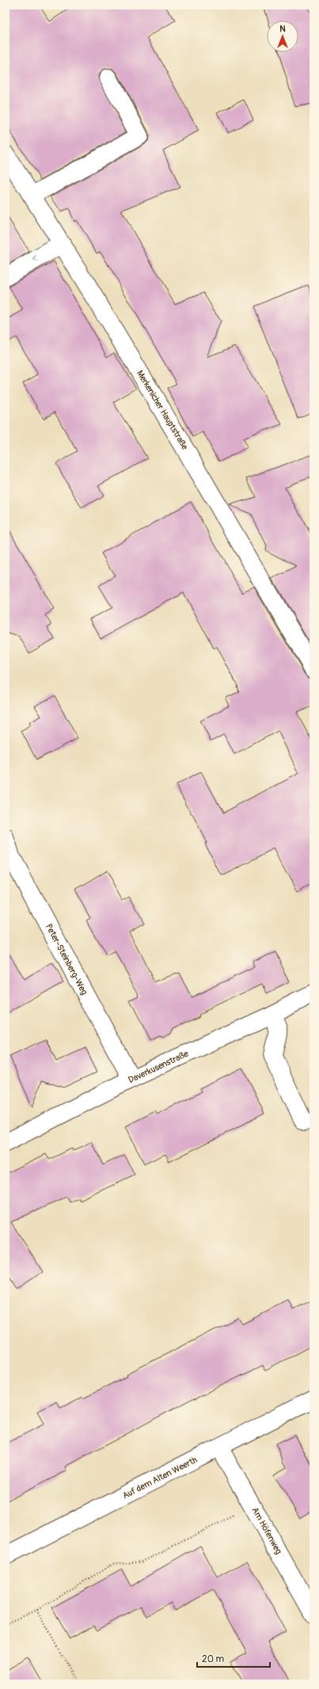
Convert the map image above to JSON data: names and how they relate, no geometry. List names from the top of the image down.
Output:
{
  "streets": {
    "street": [
      "Merkenicher Hauptstraße",
      "Peter-Steinberg-Weg",
      "Daverkusenstraße",
      "Auf dem Alten Weerth",
      "Am Höfenweg"
    ]
  },
  "crossings": [
    ["Peter-Steinberg-Weg", "Daverkusenstraße"],
    ["Auf dem Alten Weerth", "Am Höfenweg"]
  ],
  "scale_bar": "20 m",
  "north": "top"
}
